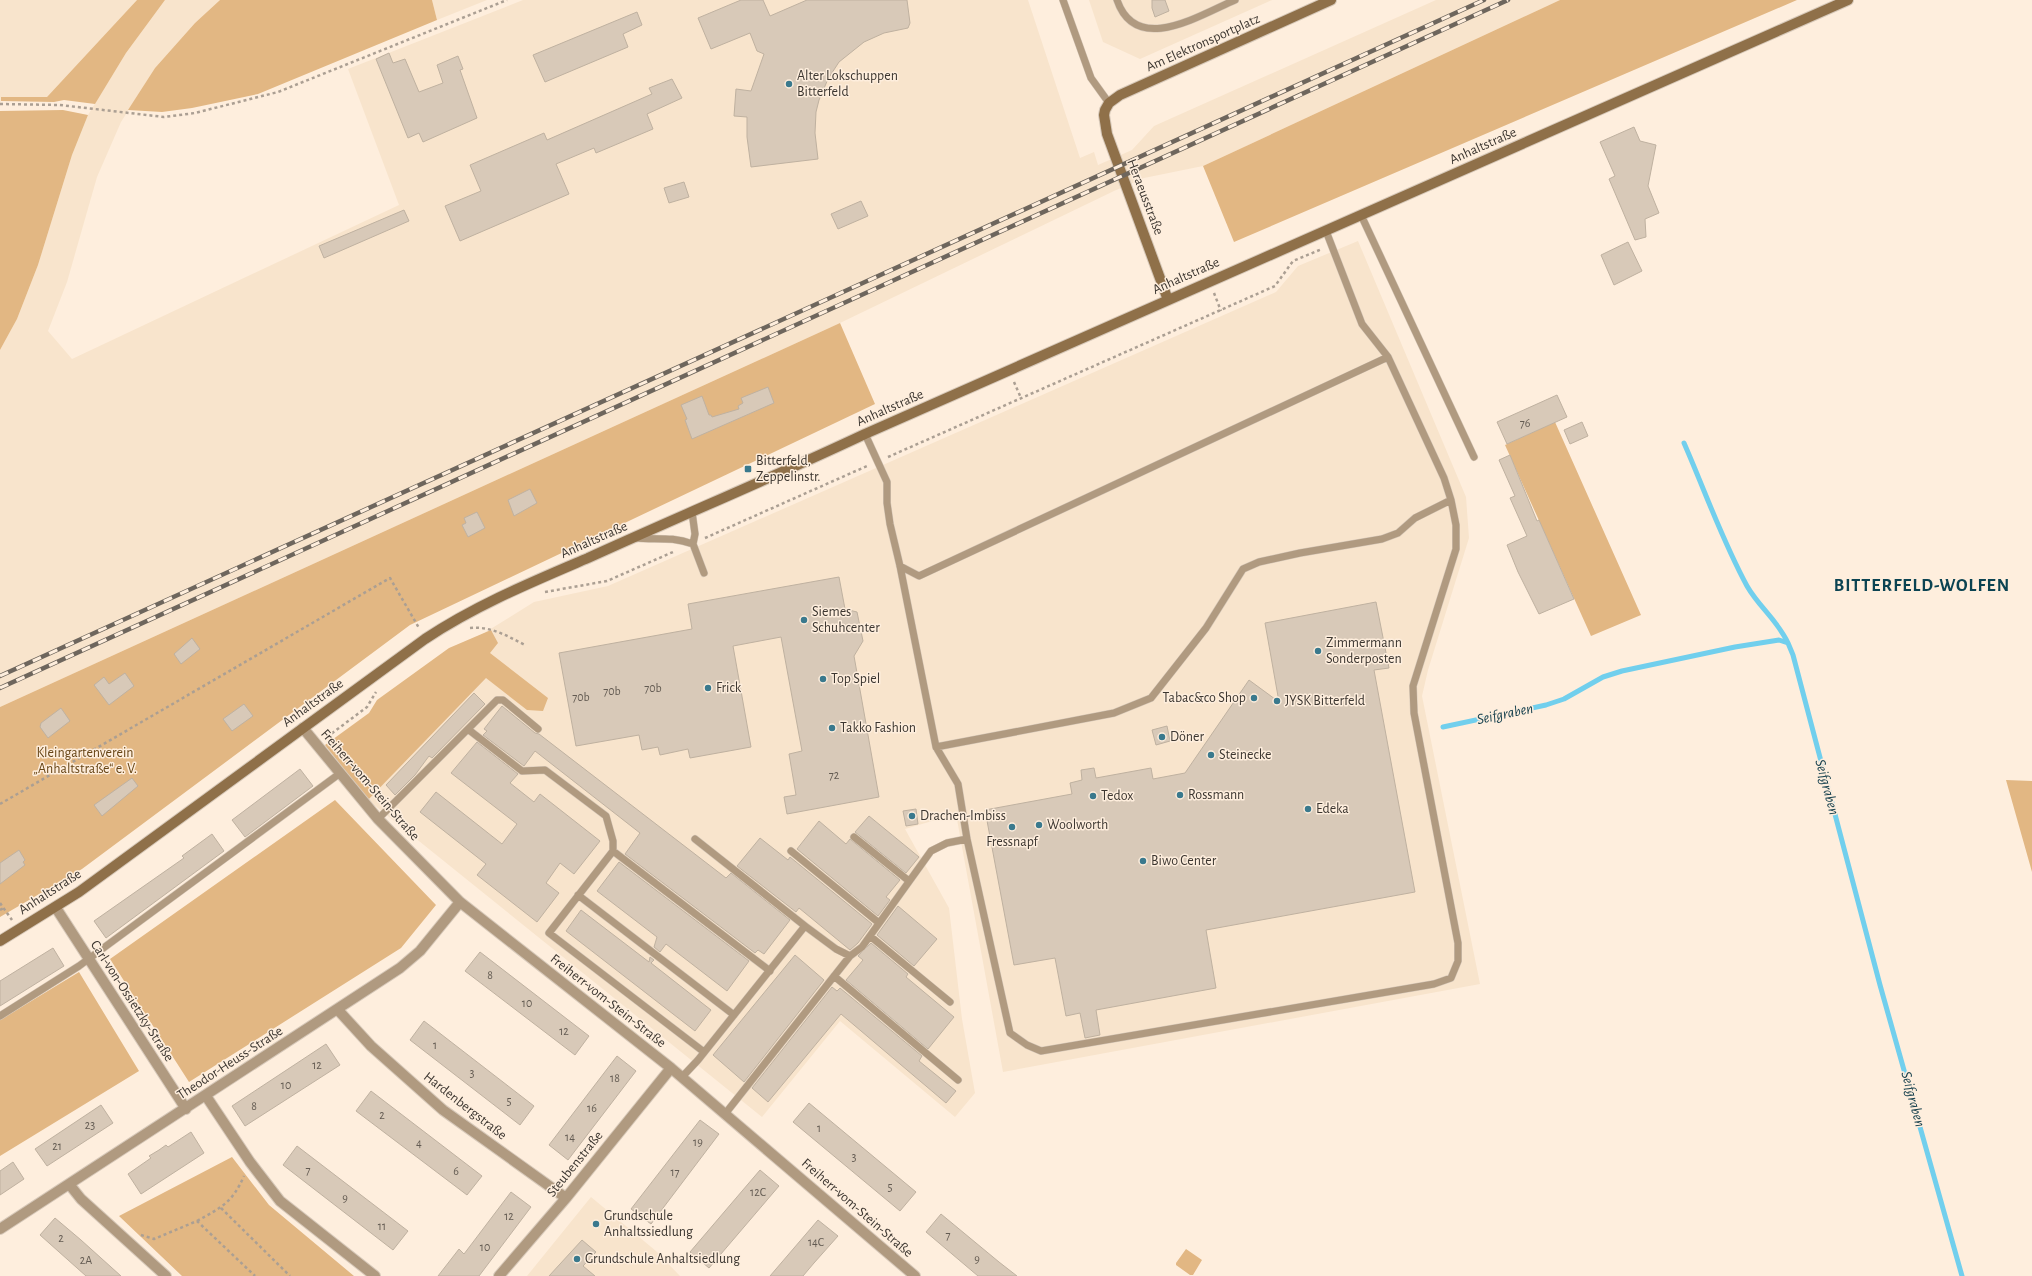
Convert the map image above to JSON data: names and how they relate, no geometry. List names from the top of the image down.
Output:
{
  "streets": {
    "street": [
      "Am Elektronsportplatz",
      "Anhaltstraße",
      "Heraeusstraße",
      "Freiherr-vom-Stein-Straße",
      "Carl-von-Ossietzky-Straße",
      "Theodor-Heuss-Straße",
      "Hardenbergstraße",
      "Steubenstraße"
    ]
  },
  "crossings": [
    ["Am Elektronsportplatz", "Heraeusstraße"],
    ["Anhaltstraße", "Heraeusstraße"],
    ["Anhaltstraße", "Freiherr-vom-Stein-Straße"],
    ["Anhaltstraße", "Carl-von-Ossietzky-Straße"],
    ["Freiherr-vom-Stein-Straße", "Theodor-Heuss-Straße"],
    ["Freiherr-vom-Stein-Straße", "Steubenstraße"],
    ["Carl-von-Ossietzky-Straße", "Theodor-Heuss-Straße"],
    ["Theodor-Heuss-Straße", "Hardenbergstraße"],
    ["Hardenbergstraße", "Steubenstraße"]
  ],
  "districts": ["BITTERFELD-WOLFEN"],
  "water": ["Seifgraben"],
  "parks": ["Kleingartenverein „Anhaltstraße“ e. V."],
  "places": {
    "other": [
      "Alter Lokschuppen Bitterfeld",
      "Siemes Schuhcenter",
      "Zimmermann Sonderposten",
      "Top Spiel",
      "Frick",
      "Tabac&co Shop",
      "JYSK Bitterfeld",
      "Takko Fashion",
      "Döner",
      "Steinecke",
      "Rossmann",
      "Tedox",
      "Edeka",
      "Drachen-Imbiss",
      "Woolworth",
      "Fressnapf",
      "Biwo Center",
      "Grundschule Anhaltssiedlung",
      "Grundschule Anhaltsiedlung"
    ],
    "transit": ["Bitterfeld, Zeppelinstr."]
  },
  "house_numbers": [
    "76",
    "70b",
    "70b",
    "70b",
    "72",
    "8",
    "10",
    "12",
    "1",
    "12",
    "3",
    "18",
    "10",
    "5",
    "8",
    "16",
    "2",
    "23",
    "1",
    "14",
    "19",
    "4",
    "21",
    "3",
    "7",
    "6",
    "17",
    "5",
    "12C",
    "9",
    "12",
    "11",
    "7",
    "2",
    "14C",
    "10",
    "9",
    "2A"
  ]
}
